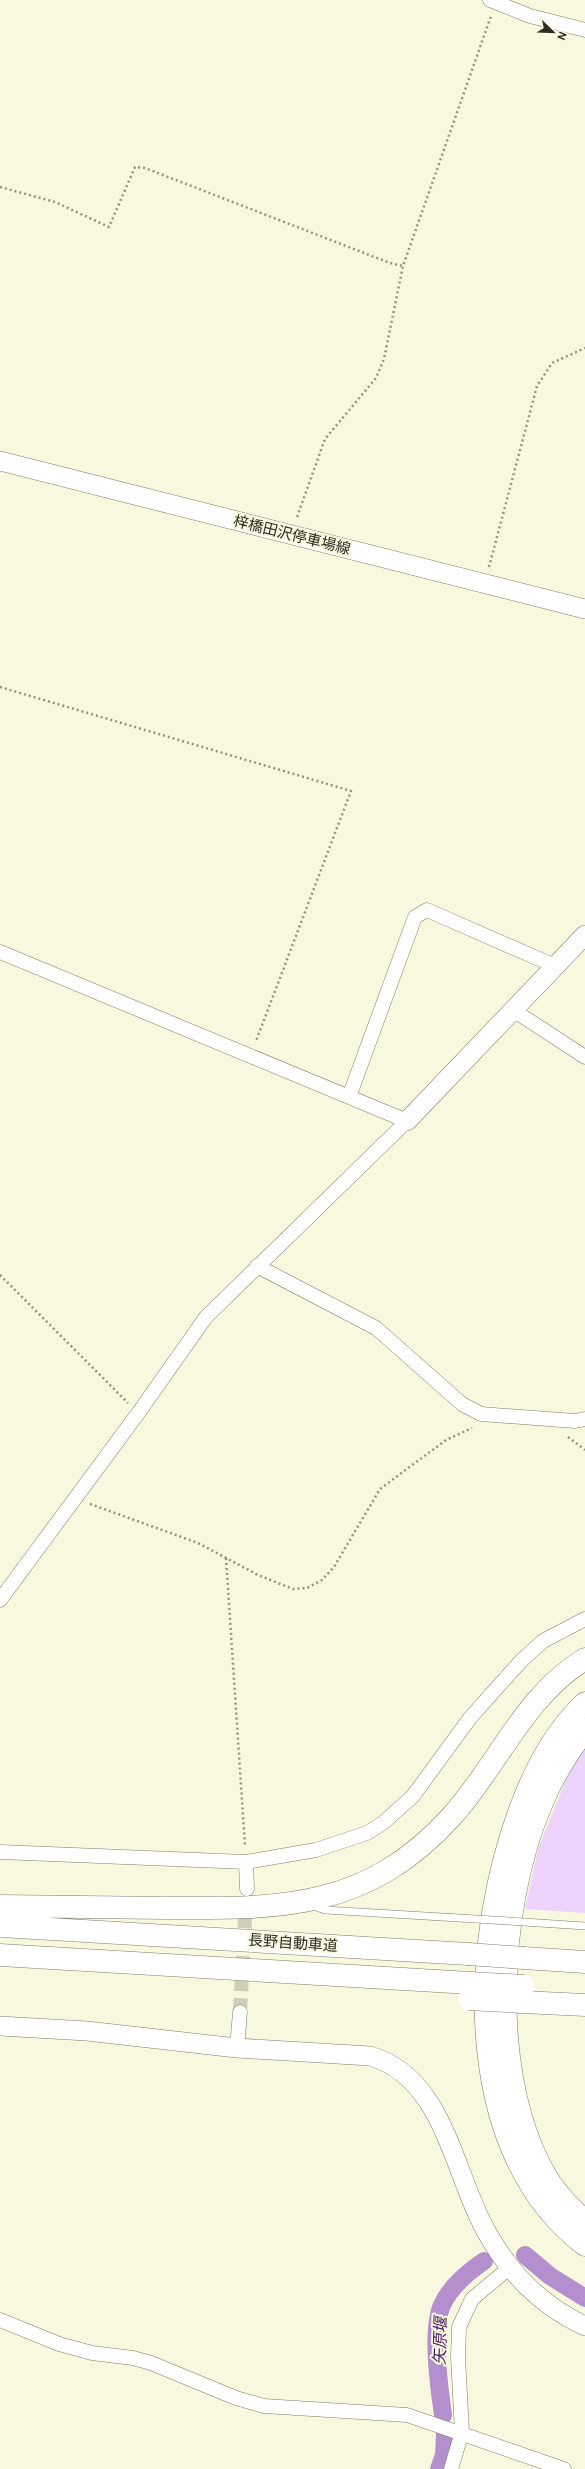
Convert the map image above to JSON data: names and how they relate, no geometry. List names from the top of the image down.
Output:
{
  "streets": {
    "highway": ["長野自動車道"],
    "street": ["梓橋田沢停車場線"]
  },
  "water": ["矢原堰"],
  "north": "bottom right"
}
